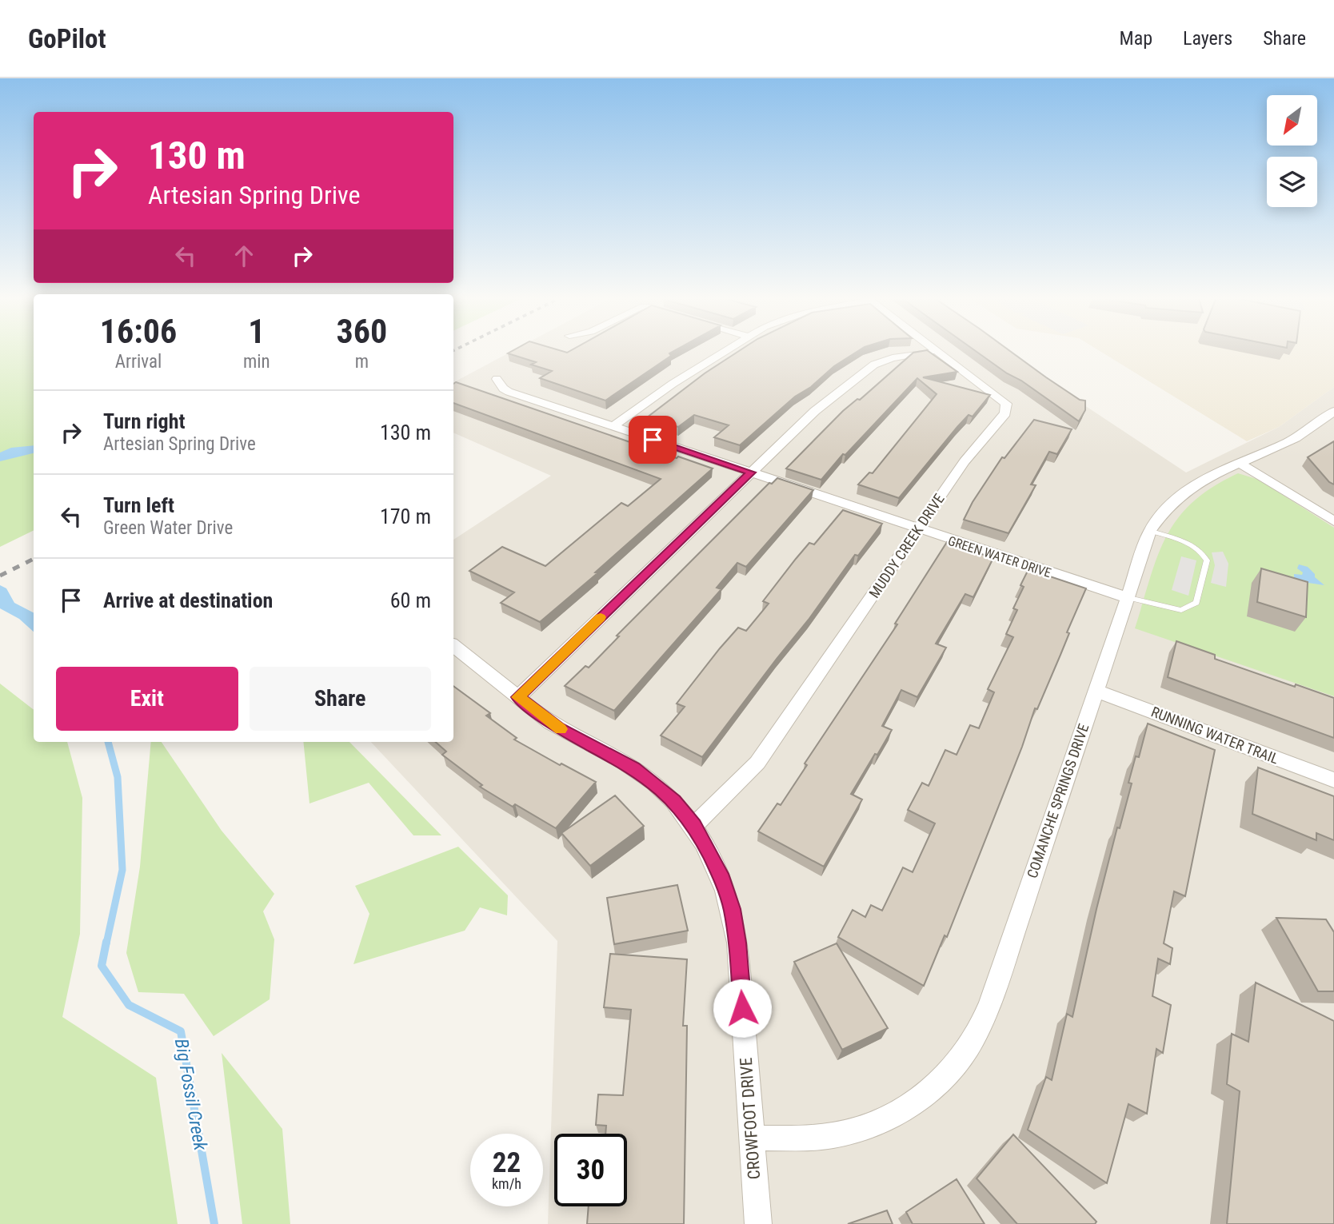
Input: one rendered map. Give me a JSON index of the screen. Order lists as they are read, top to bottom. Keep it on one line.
{"streets":{"street":["MUDDY CREEK DRIVE","GREEN WATER DRIVE","RUNNING WATER TRAIL","COMANCHE SPRINGS DRIVE","CROWFOOT DRIVE"]},"crossings":[["MUDDY CREEK DRIVE","GREEN WATER DRIVE"],["MUDDY CREEK DRIVE","CROWFOOT DRIVE"],["GREEN WATER DRIVE","COMANCHE SPRINGS DRIVE"],["RUNNING WATER TRAIL","COMANCHE SPRINGS DRIVE"],["COMANCHE SPRINGS DRIVE","CROWFOOT DRIVE"]],"water":["Big Fossil Creek"],"north":"bottom left","page":{"header":"GoPilot","nav":["Map","Layers","Share"],"turn":["130 m","Artesian Spring Drive"],"eta":["16:06","Arrival","1","min","360","m"],"list":[{"name":"Turn right","note":"Artesian Spring Drive","value":"130 m"},{"name":"Turn left","note":"Green Water Drive","value":"170 m"},{"name":"Arrive at destination","value":"60 m"}],"buttons":["Exit","Share"],"speed":"22 km/h","limit":"30"}}
